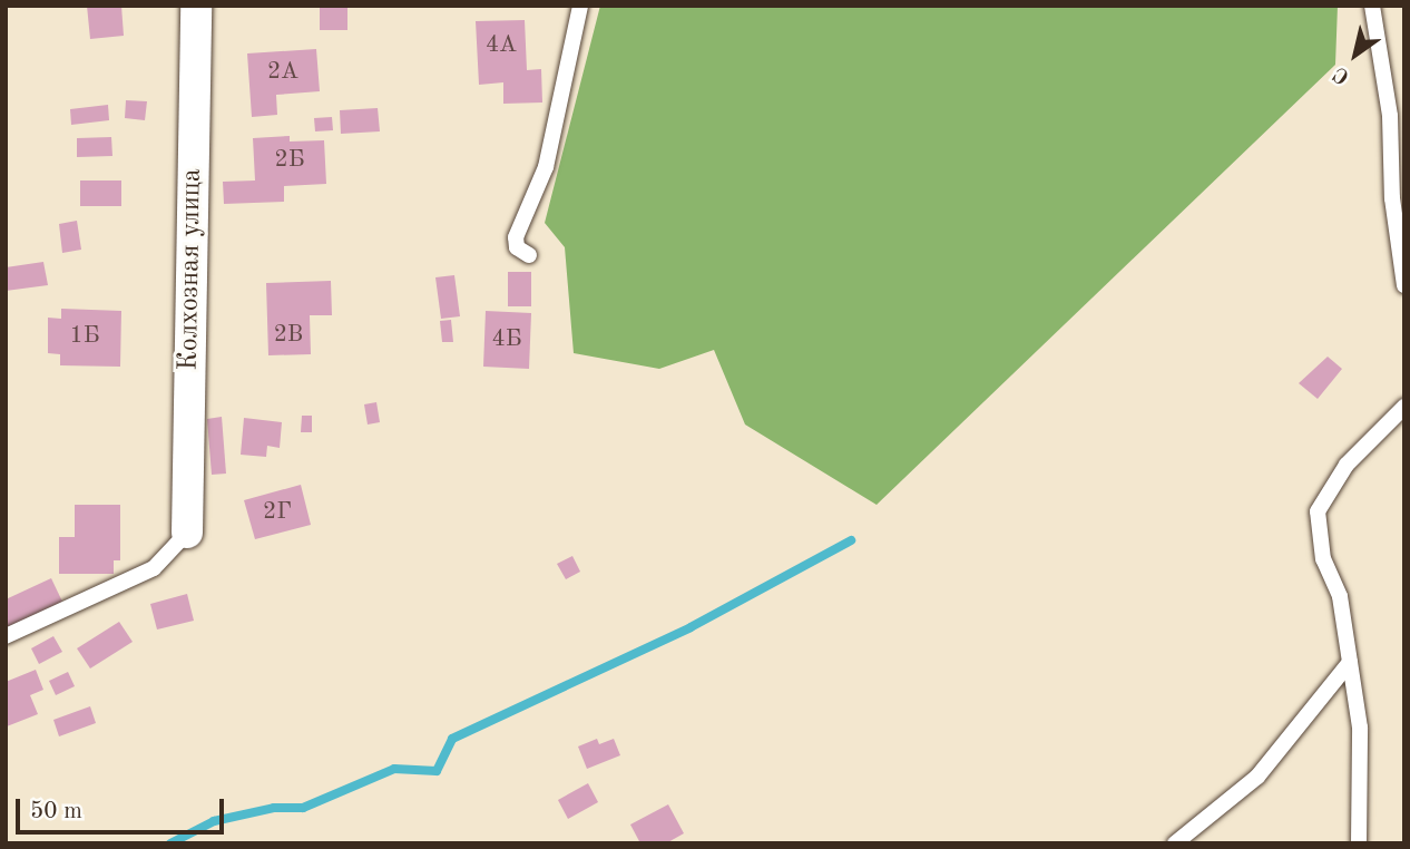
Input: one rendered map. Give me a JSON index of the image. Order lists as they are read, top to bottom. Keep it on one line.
{"streets":{"street":["Колхозная улица"]},"house_numbers":["4А","2А","2Б","2В","1Б","4Б","2Г"],"scale_bar":"50 m","north":"bottom left"}
